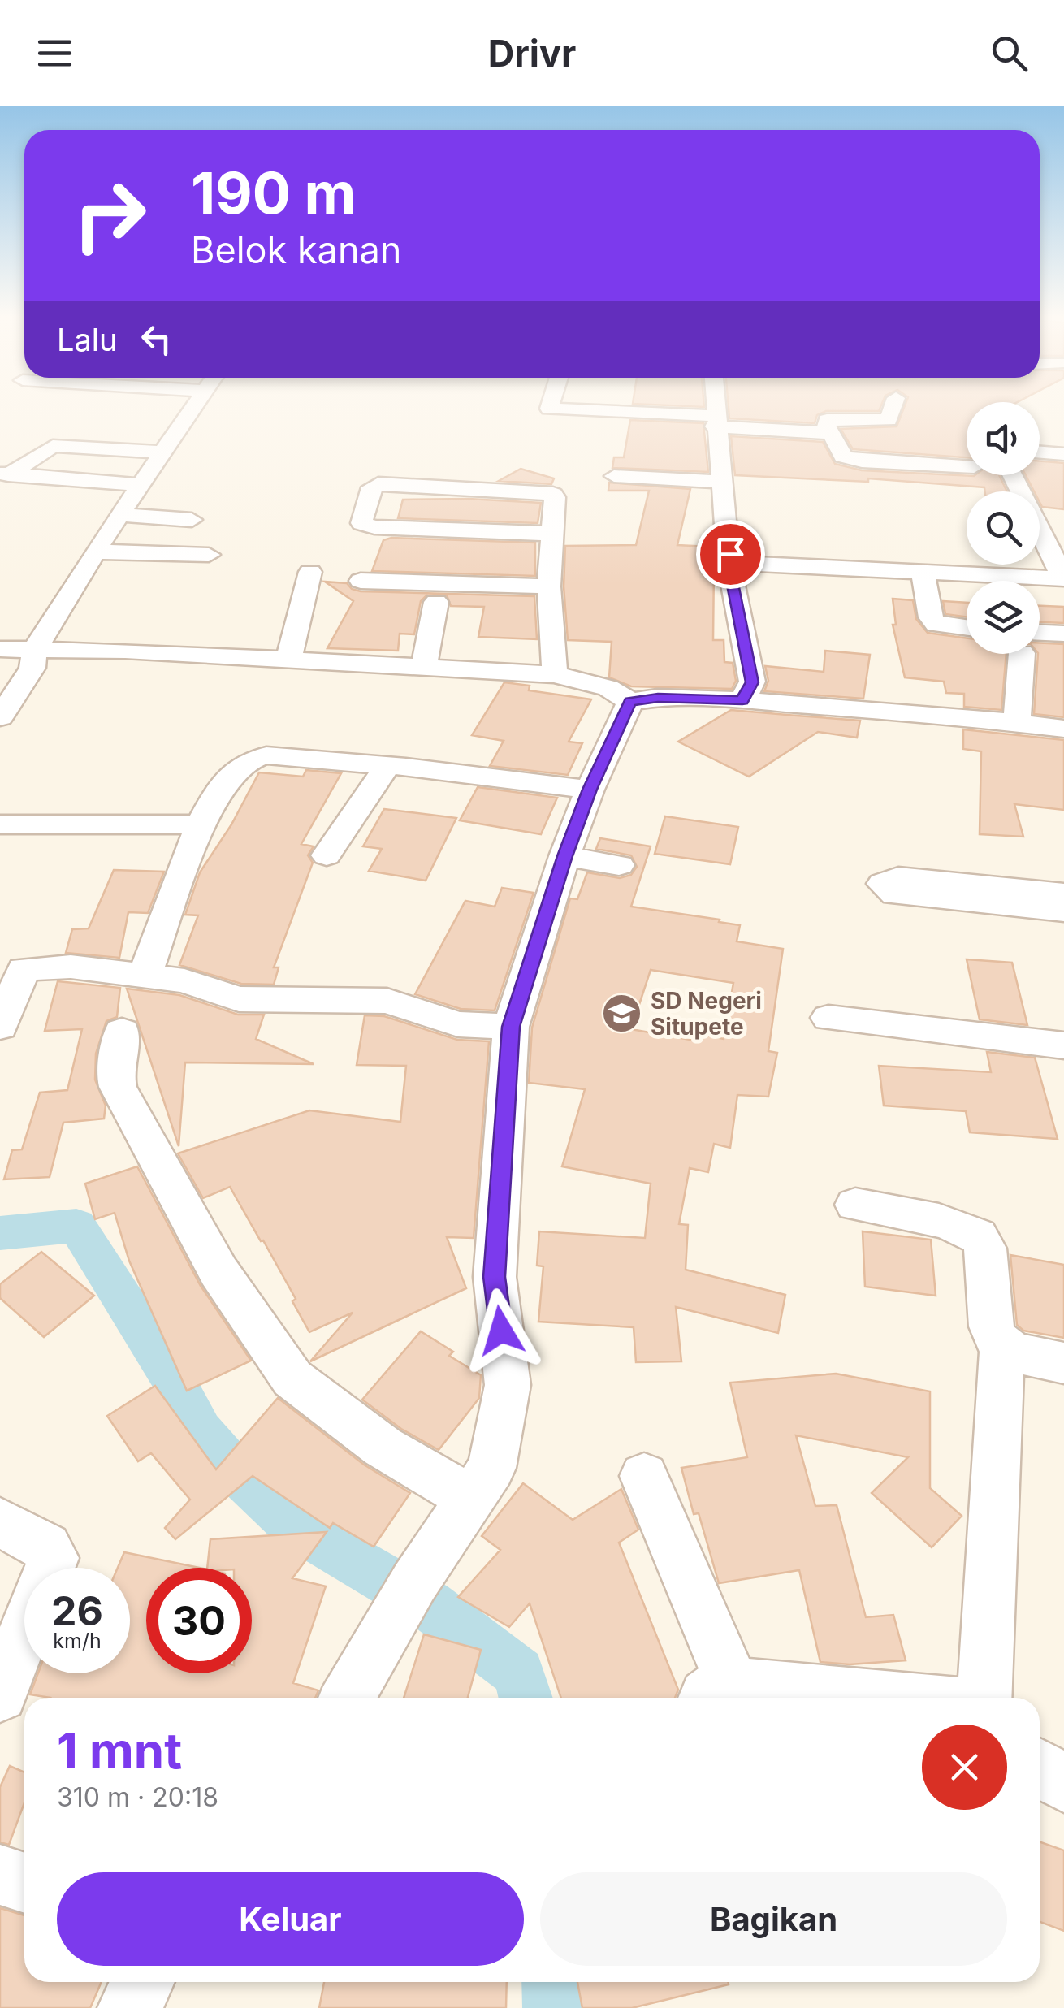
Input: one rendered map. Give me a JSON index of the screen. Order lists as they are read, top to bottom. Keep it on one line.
{"places":{"school or university":["SD Negeri Situpete"]},"page":{"header":"Drivr","turn":["190 m","Belok kanan"],"then":"Lalu","speed":"26 km/h","limit":"30","heading":["1 mnt","310 m · 20:18"],"buttons":["Keluar","Bagikan"]}}
